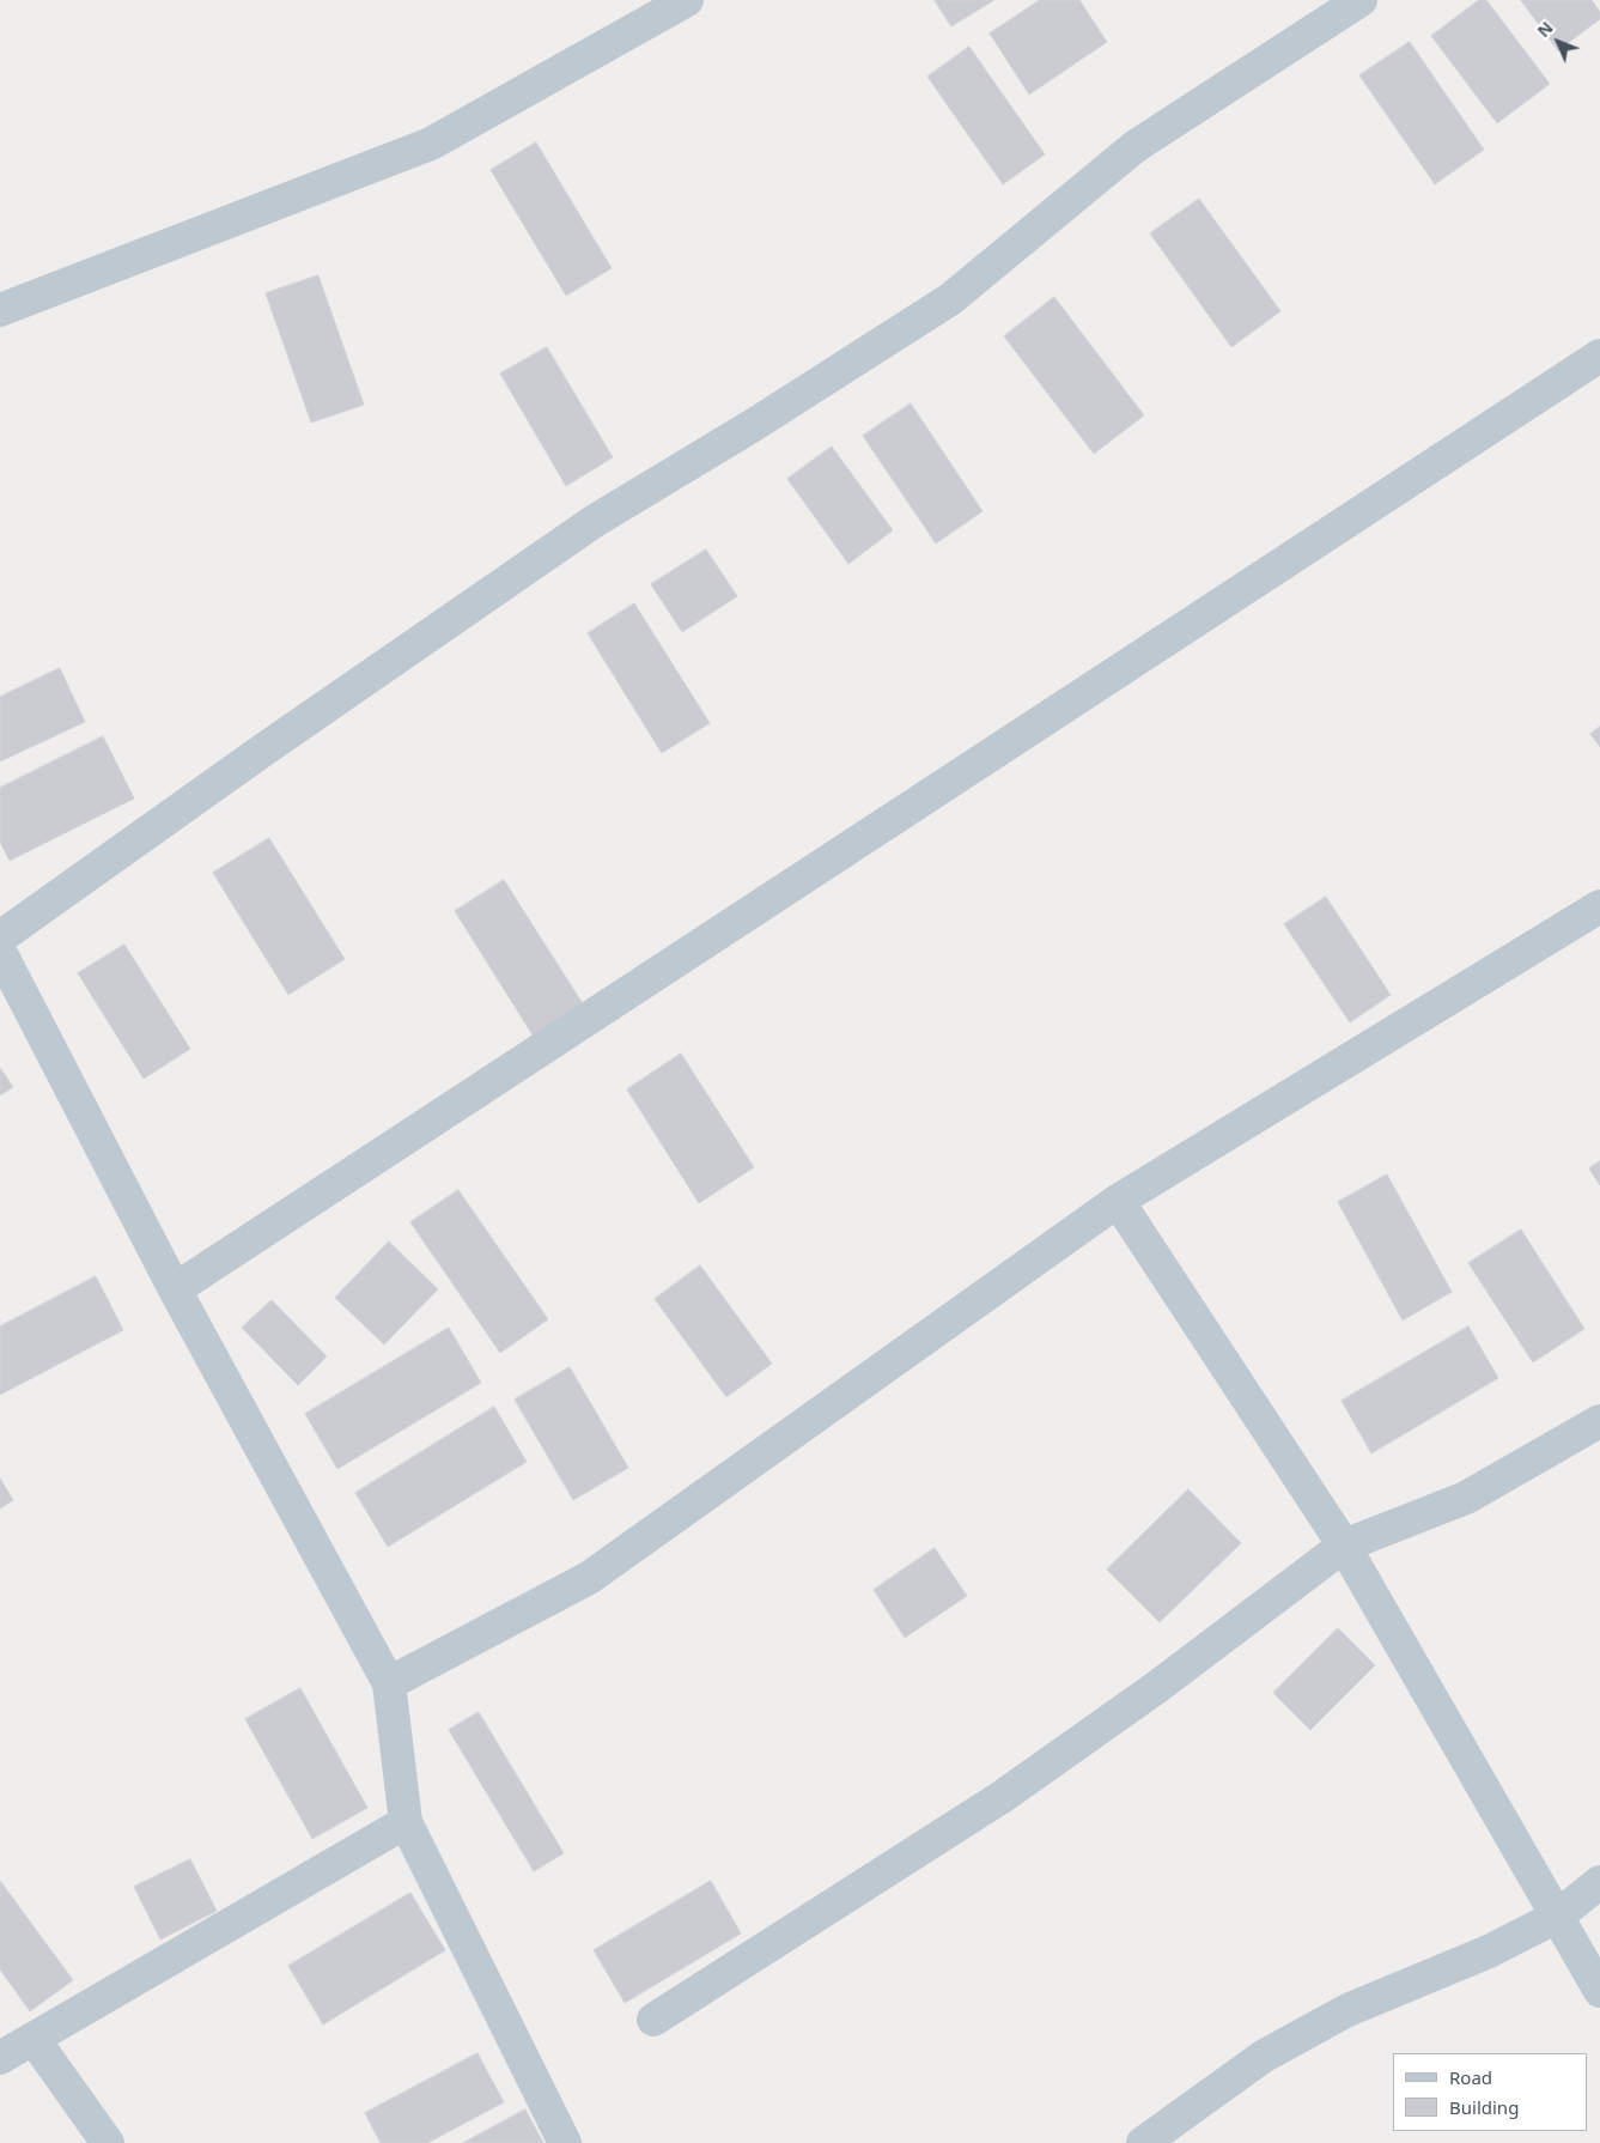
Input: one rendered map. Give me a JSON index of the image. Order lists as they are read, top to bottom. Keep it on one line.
{"legend":["Road","Building"],"north":"top left"}
